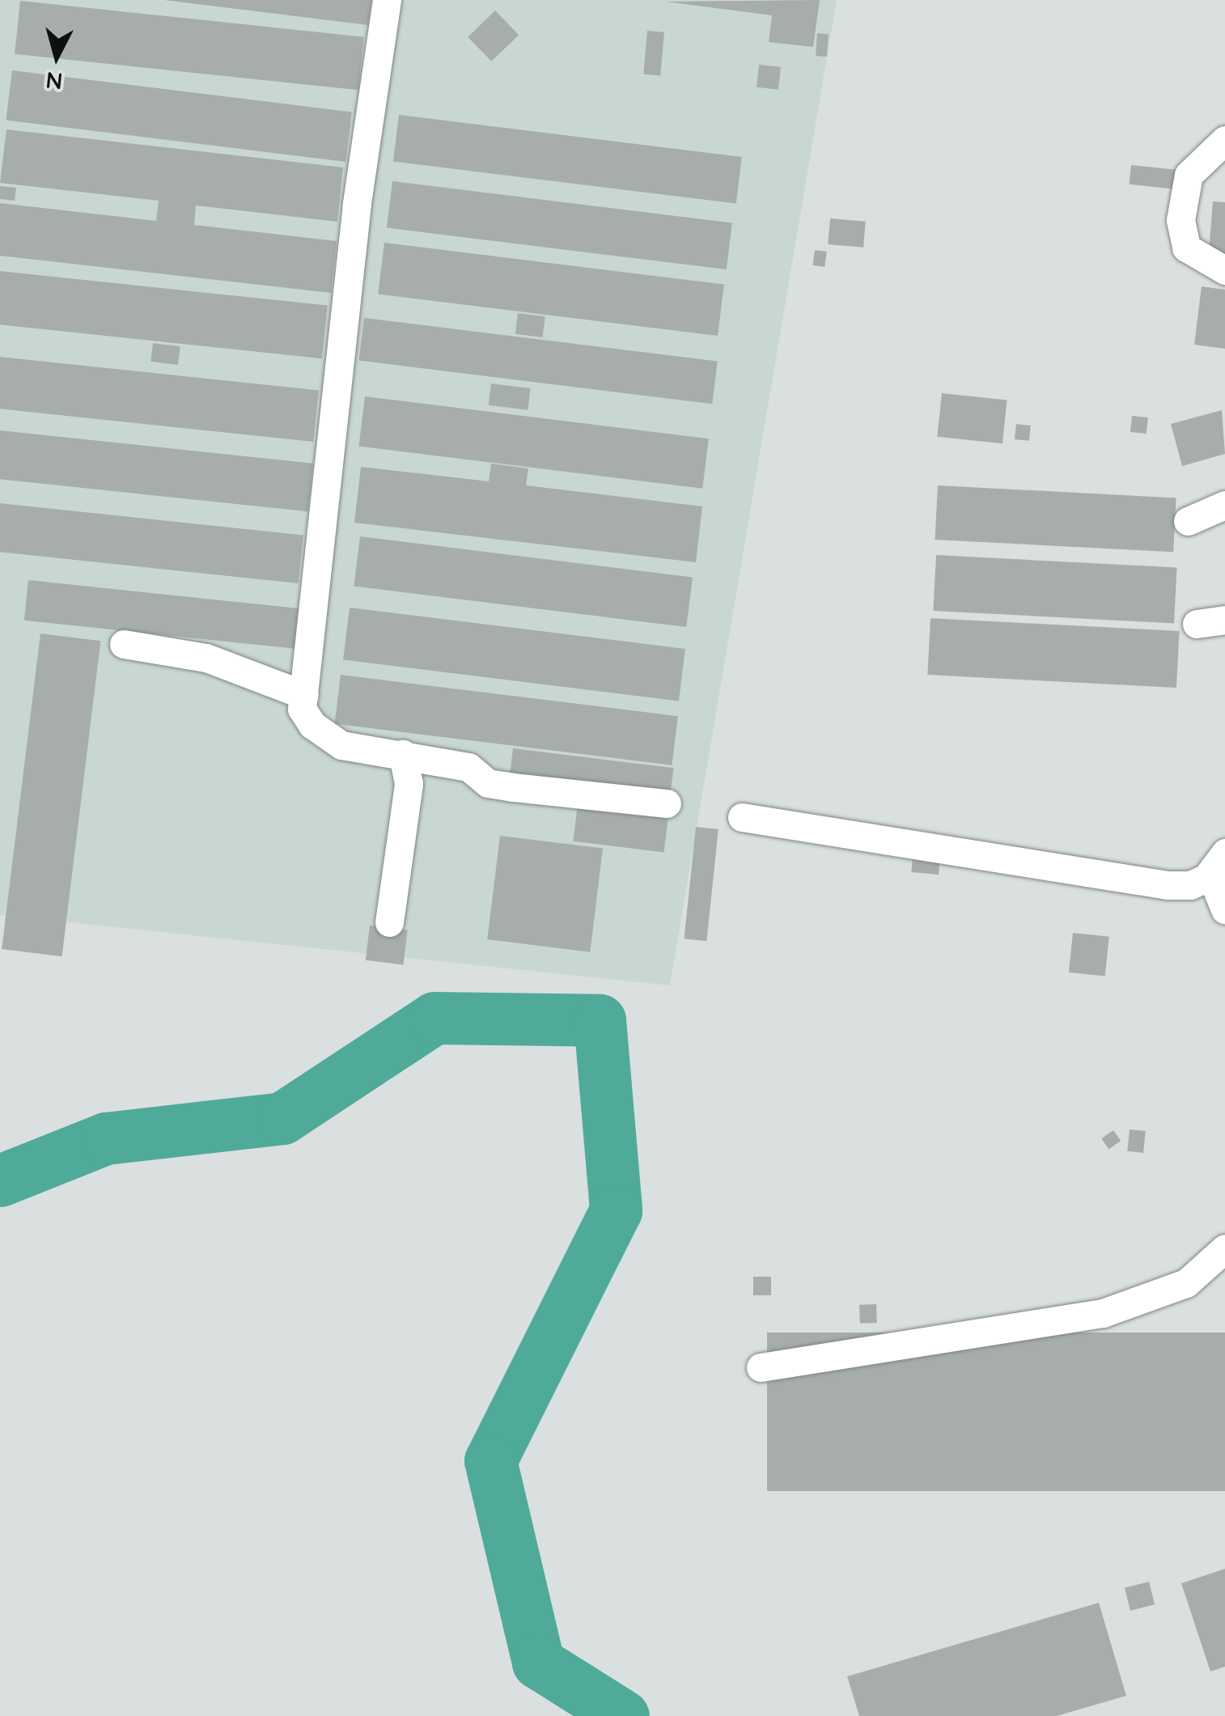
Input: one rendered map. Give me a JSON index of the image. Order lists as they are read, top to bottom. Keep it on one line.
{"north":"bottom"}
